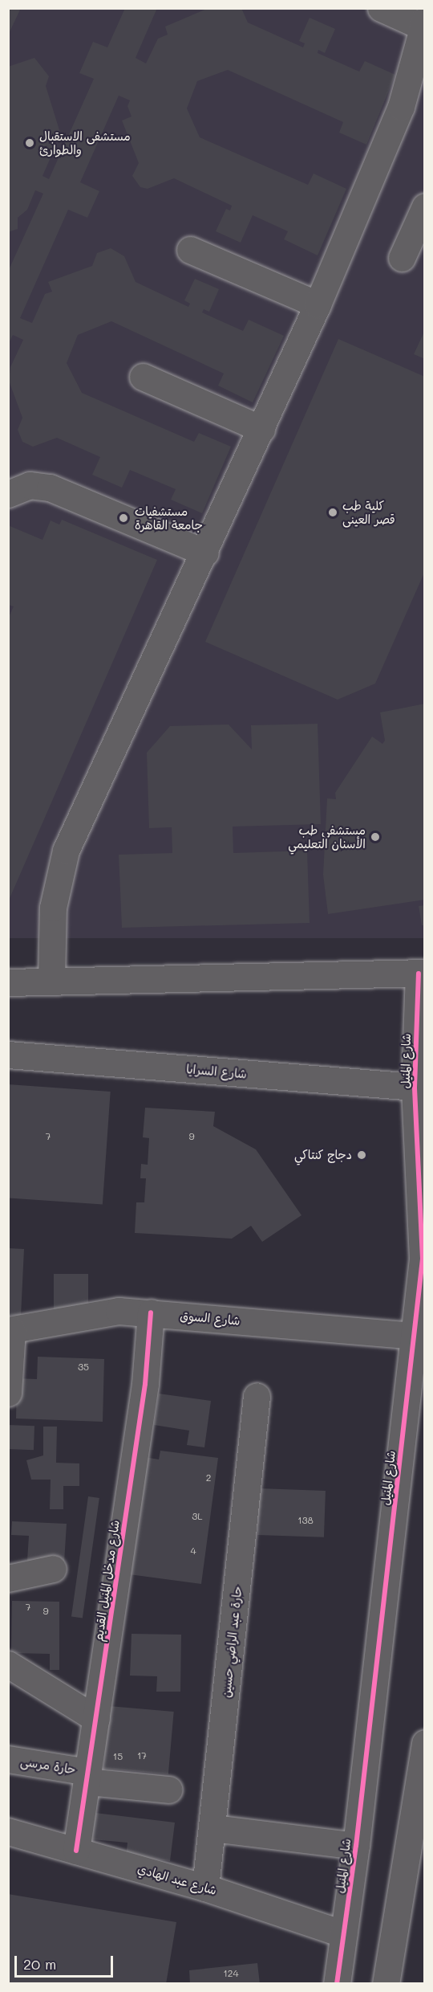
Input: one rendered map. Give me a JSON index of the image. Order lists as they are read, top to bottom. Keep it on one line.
{"streets":{"street":["شارع المنيل","شارع السرايا","شارع السوق","شارع مدخل المنيل القديم","حارة عبد الراضي حسين","حارة مرسى","شارع عبد الهادي"]},"crossings":[["شارع المنيل","شارع السرايا"],["شارع المنيل","شارع السوق"],["شارع المنيل","شارع عبد الهادي"],["شارع السوق","شارع مدخل المنيل القديم"],["شارع مدخل المنيل القديم","حارة مرسى"],["شارع مدخل المنيل القديم","شارع عبد الهادي"],["حارة عبد الراضي حسين","شارع عبد الهادي"]],"places":["مستشفى الاستقبال والطوارئ","كلية طب قصر العينى","مستشفيات جامعة القاهرة","مستشفى طب الأسنان التعليمي","دجاج كنتاكي"],"house_numbers":["7","9","35","2","3L","138","4","7","9","17","15","124"],"scale_bar":"20 m"}
